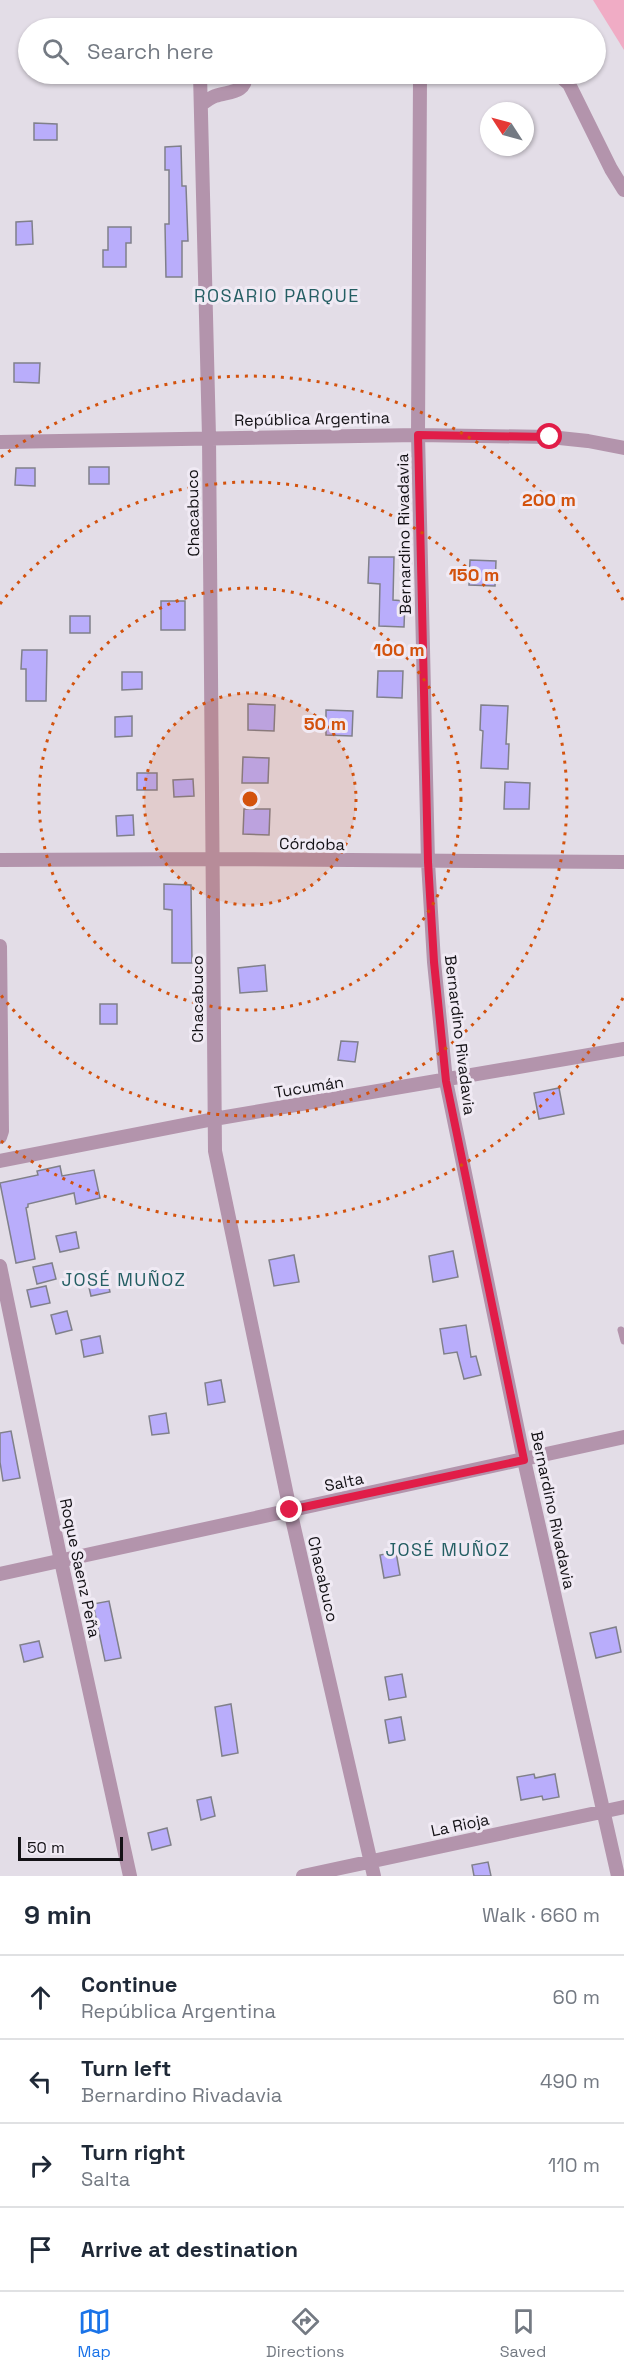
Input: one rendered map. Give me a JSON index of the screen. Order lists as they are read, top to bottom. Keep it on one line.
{"streets":{"street":["República Argentina","Chacabuco","Bernardino Rivadavia","Córdoba","Tucumán","Salta","Roque Saenz Peña","La Rioja"]},"crossings":[["República Argentina","Chacabuco"],["República Argentina","Bernardino Rivadavia"],["Chacabuco","Córdoba"],["Chacabuco","Tucumán"],["Chacabuco","Salta"],["Chacabuco","La Rioja"],["Bernardino Rivadavia","Córdoba"],["Bernardino Rivadavia","Tucumán"],["Bernardino Rivadavia","Salta"],["Bernardino Rivadavia","La Rioja"],["Salta","Roque Saenz Peña"]],"districts":["ROSARIO PARQUE","JOSÉ MUÑOZ","JOSÉ MUÑOZ"],"scale_bar":"50 m","north":"top left","page":{"search":"Search here","scale":"50 m","heading":["9 min","Walk · 660 m"],"list":[["Continue","República Argentina","60 m"],["Turn left","Bernardino Rivadavia","490 m"],["Turn right","Salta","110 m"],"Arrive at destination"],"nav":["Map","Directions","Saved"]},"rings":["200 m","150 m","100 m","50 m"]}
